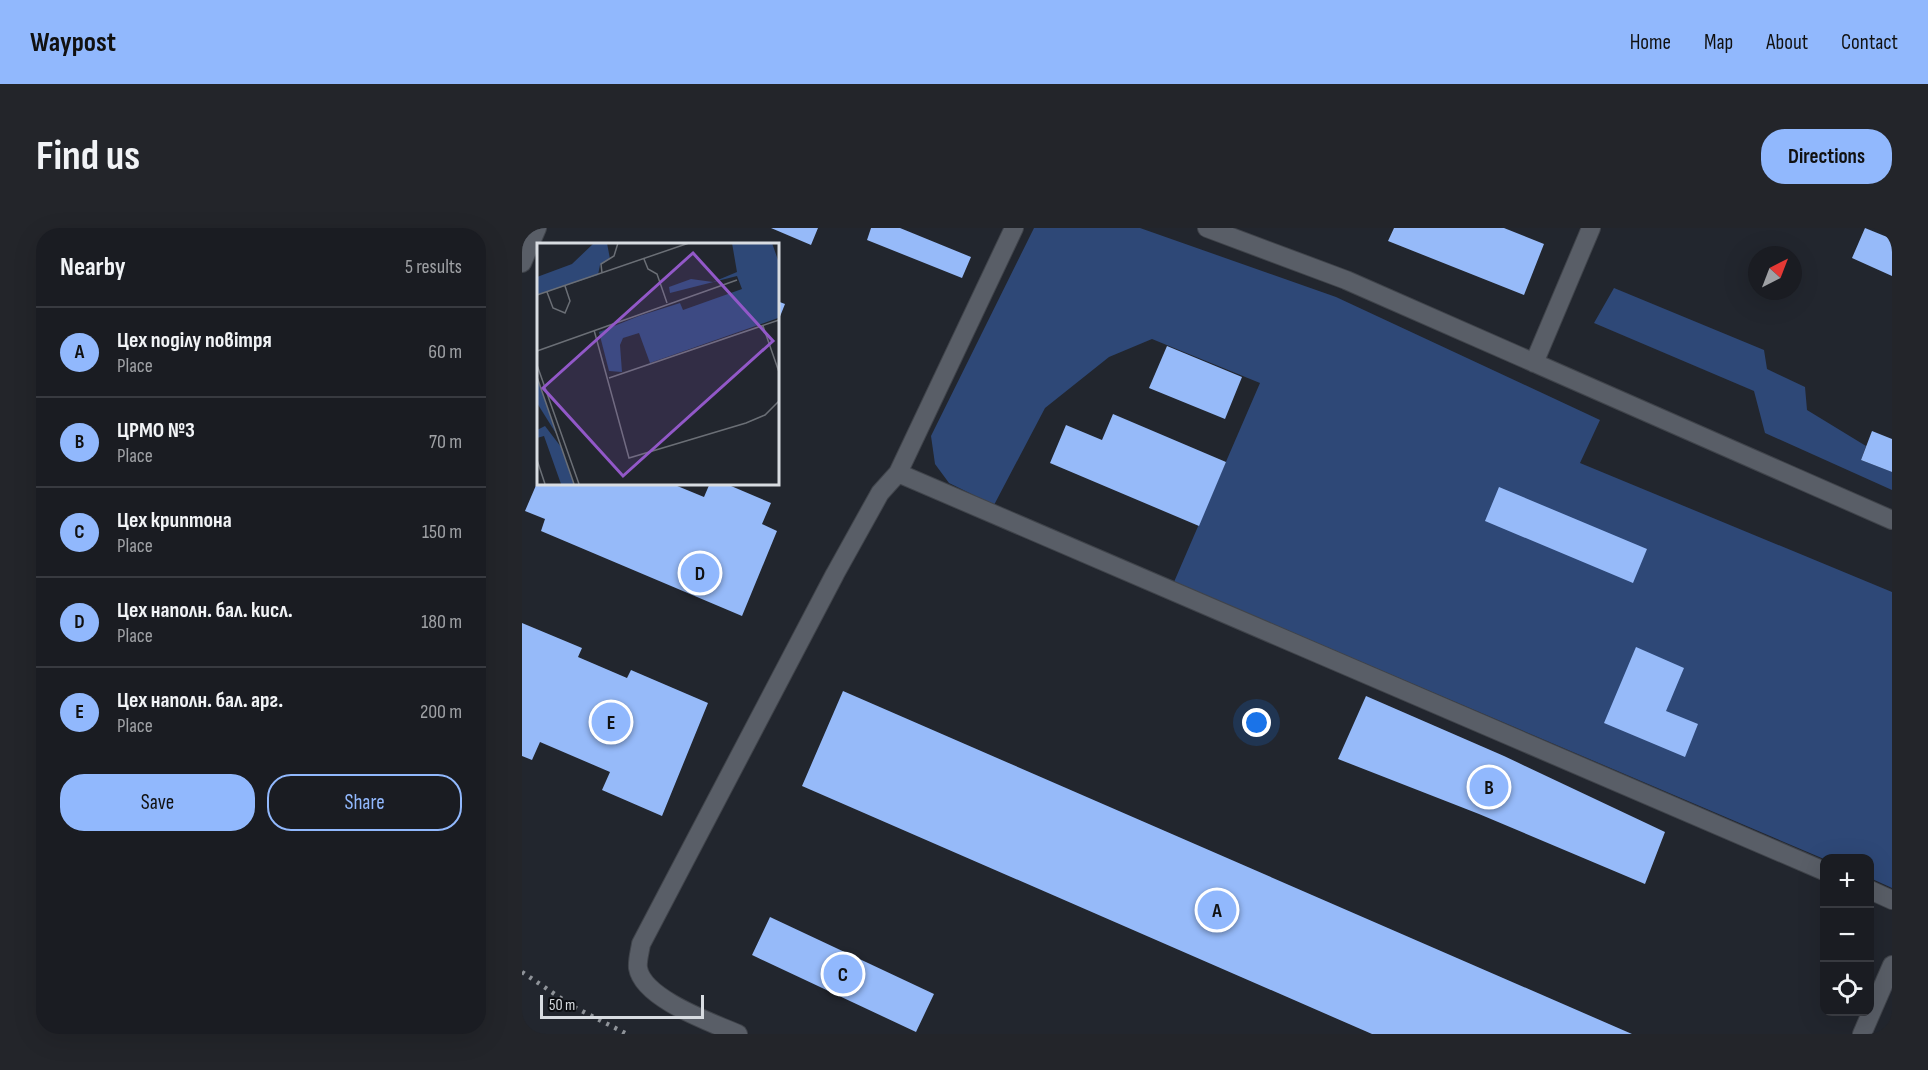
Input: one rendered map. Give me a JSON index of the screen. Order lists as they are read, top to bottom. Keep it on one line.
{"scale_bar":"50 m","north":"top right","page":{"header":"Waypost","nav":["Home","Map","About","Contact"],"buttons":["Directions",["Save","Share"]],"title":"Find us","heading":["Nearby","5 results"],"list":[{"mark":"A","name":"Цех поділу повітря","note":"Place","value":"60 m"},{"mark":"B","name":"ЦРМО №3","note":"Place","value":"70 m"},{"mark":"C","name":"Цех криптона","note":"Place","value":"150 m"},{"mark":"D","name":"Цех наполн. бал. кисл.","note":"Place","value":"180 m"},{"mark":"E","name":"Цех наполн. бал. арг.","note":"Place","value":"200 m"}],"pins":["D","E","B","A","C"],"map_buttons":["+","−"],"scale":"50 m"}}
